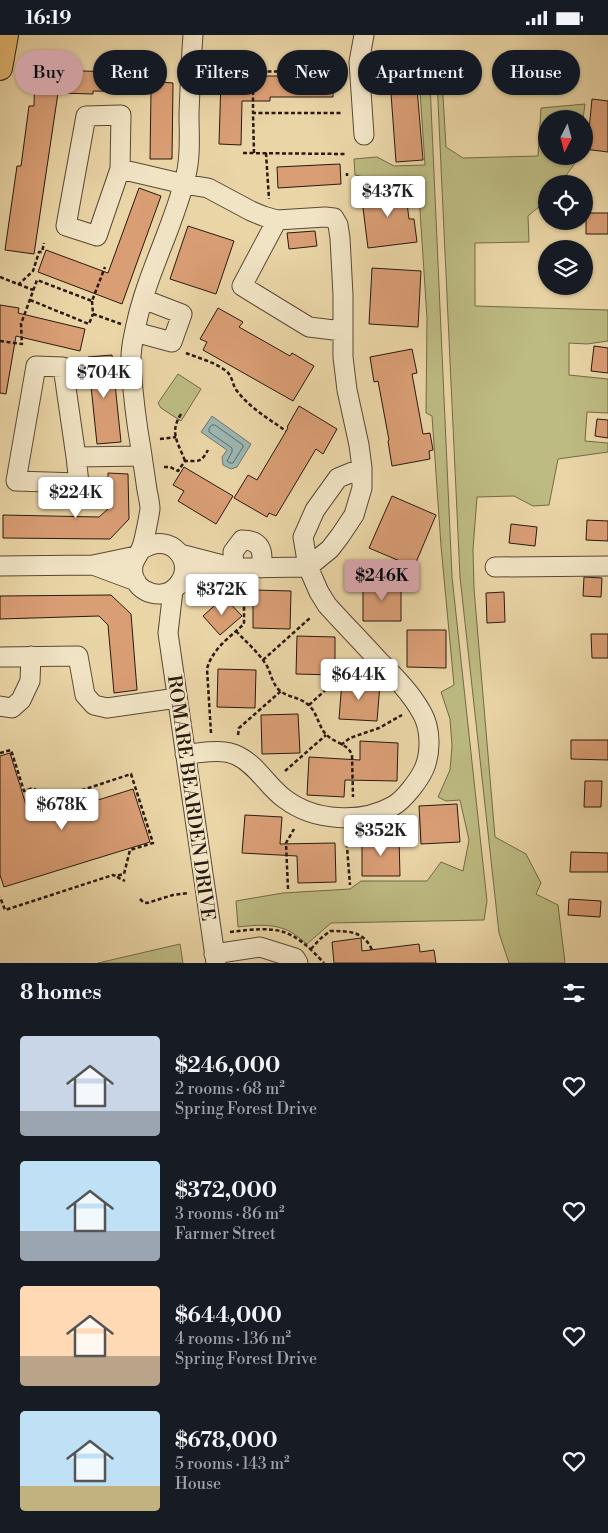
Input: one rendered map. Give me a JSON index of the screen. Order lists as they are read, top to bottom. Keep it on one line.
{"streets":{"street":["ROMARE BEARDEN DRIVE"]},"north":"bottom","page":{"status":"16:19","chip":["Buy","Rent","Filters","New","Apartment","House"],"price":["$437K","$704K","$224K","$246K","$372K","$644K","$678K","$352K"],"heading":"8 homes","list":[{"name":"$246,000","note":"2 rooms · 68 m² · Spring Forest Drive"},{"name":"$372,000","note":"3 rooms · 86 m² · Farmer Street"},{"name":"$644,000","note":"4 rooms · 136 m² · Spring Forest Drive"},{"name":"$678,000","note":"5 rooms · 143 m² · House"}]}}
